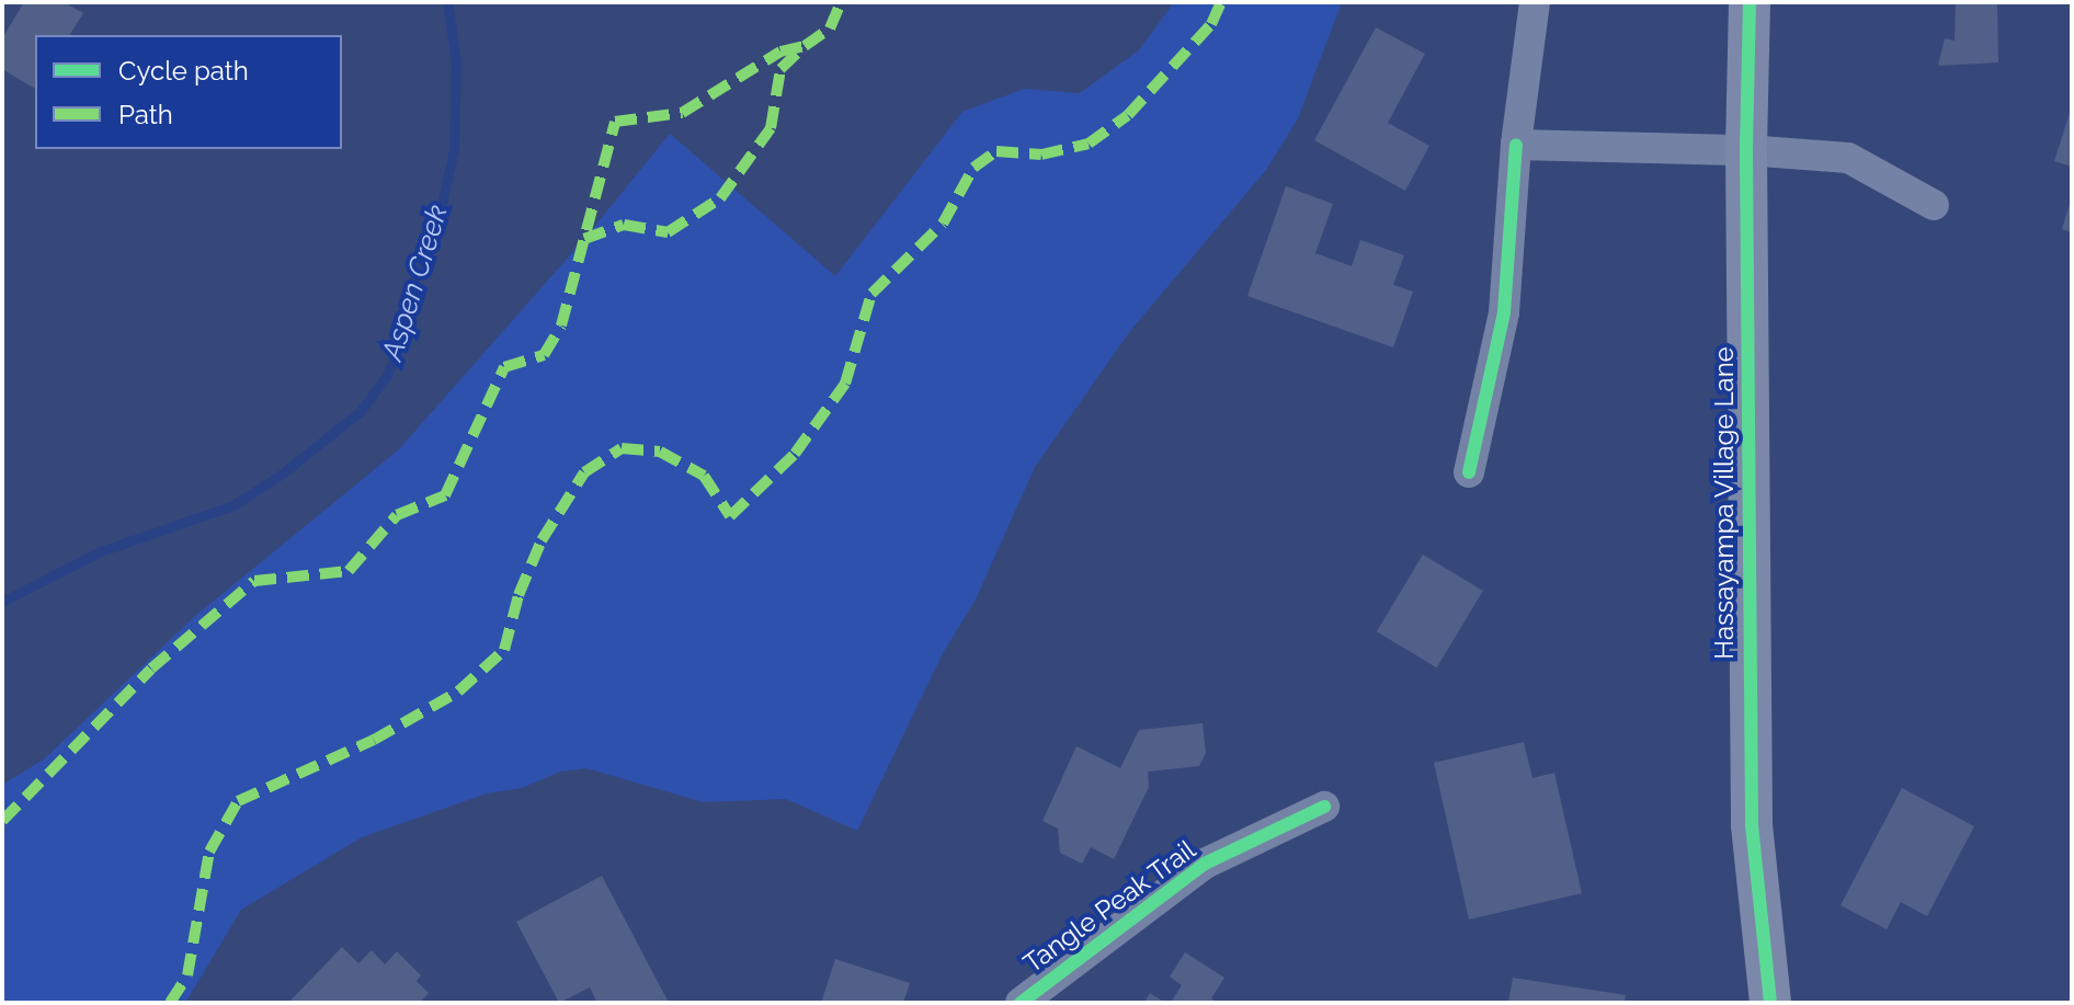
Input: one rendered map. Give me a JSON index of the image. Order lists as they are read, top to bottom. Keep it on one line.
{"streets":{"street":["Hassayampa Village Lane","Tangle Peak Trail"]},"water":["Aspen Creek"],"legend":["Cycle path","Path"]}
